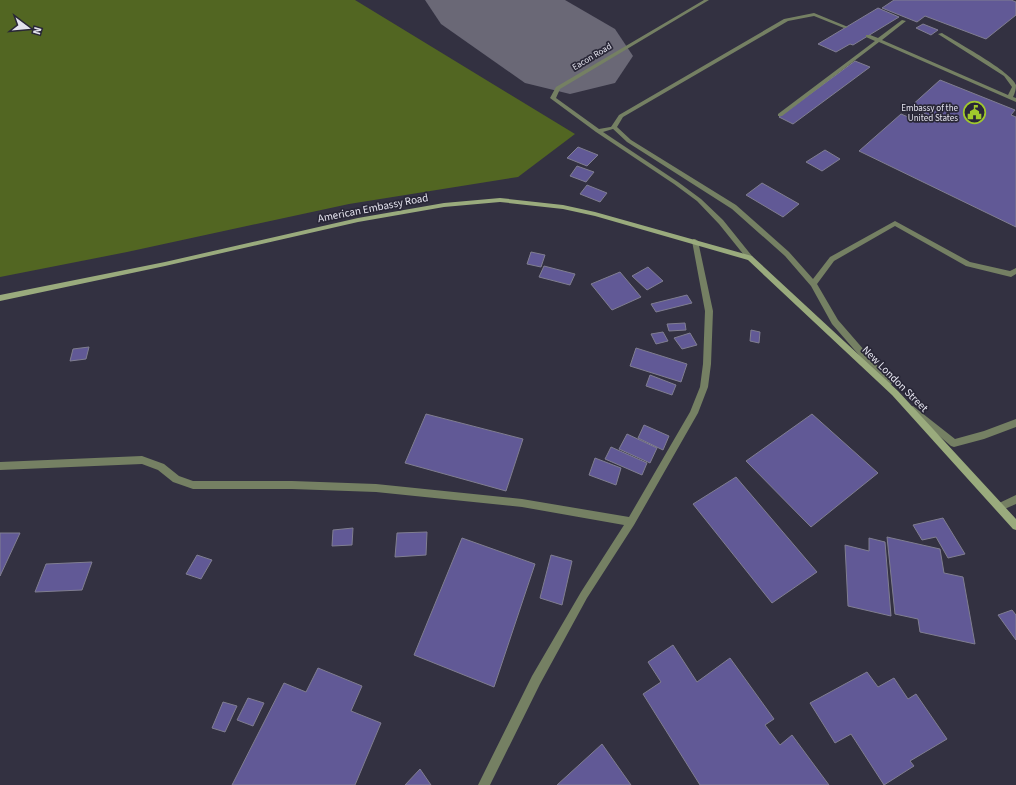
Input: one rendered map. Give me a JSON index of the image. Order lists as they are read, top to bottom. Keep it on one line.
{"streets":{"street":["Eacon Road","American Embassy Road","New London Street"]},"crossings":[["American Embassy Road","New London Street"]],"places":{"public building":["Embassy of the United States"]},"north":"right"}
